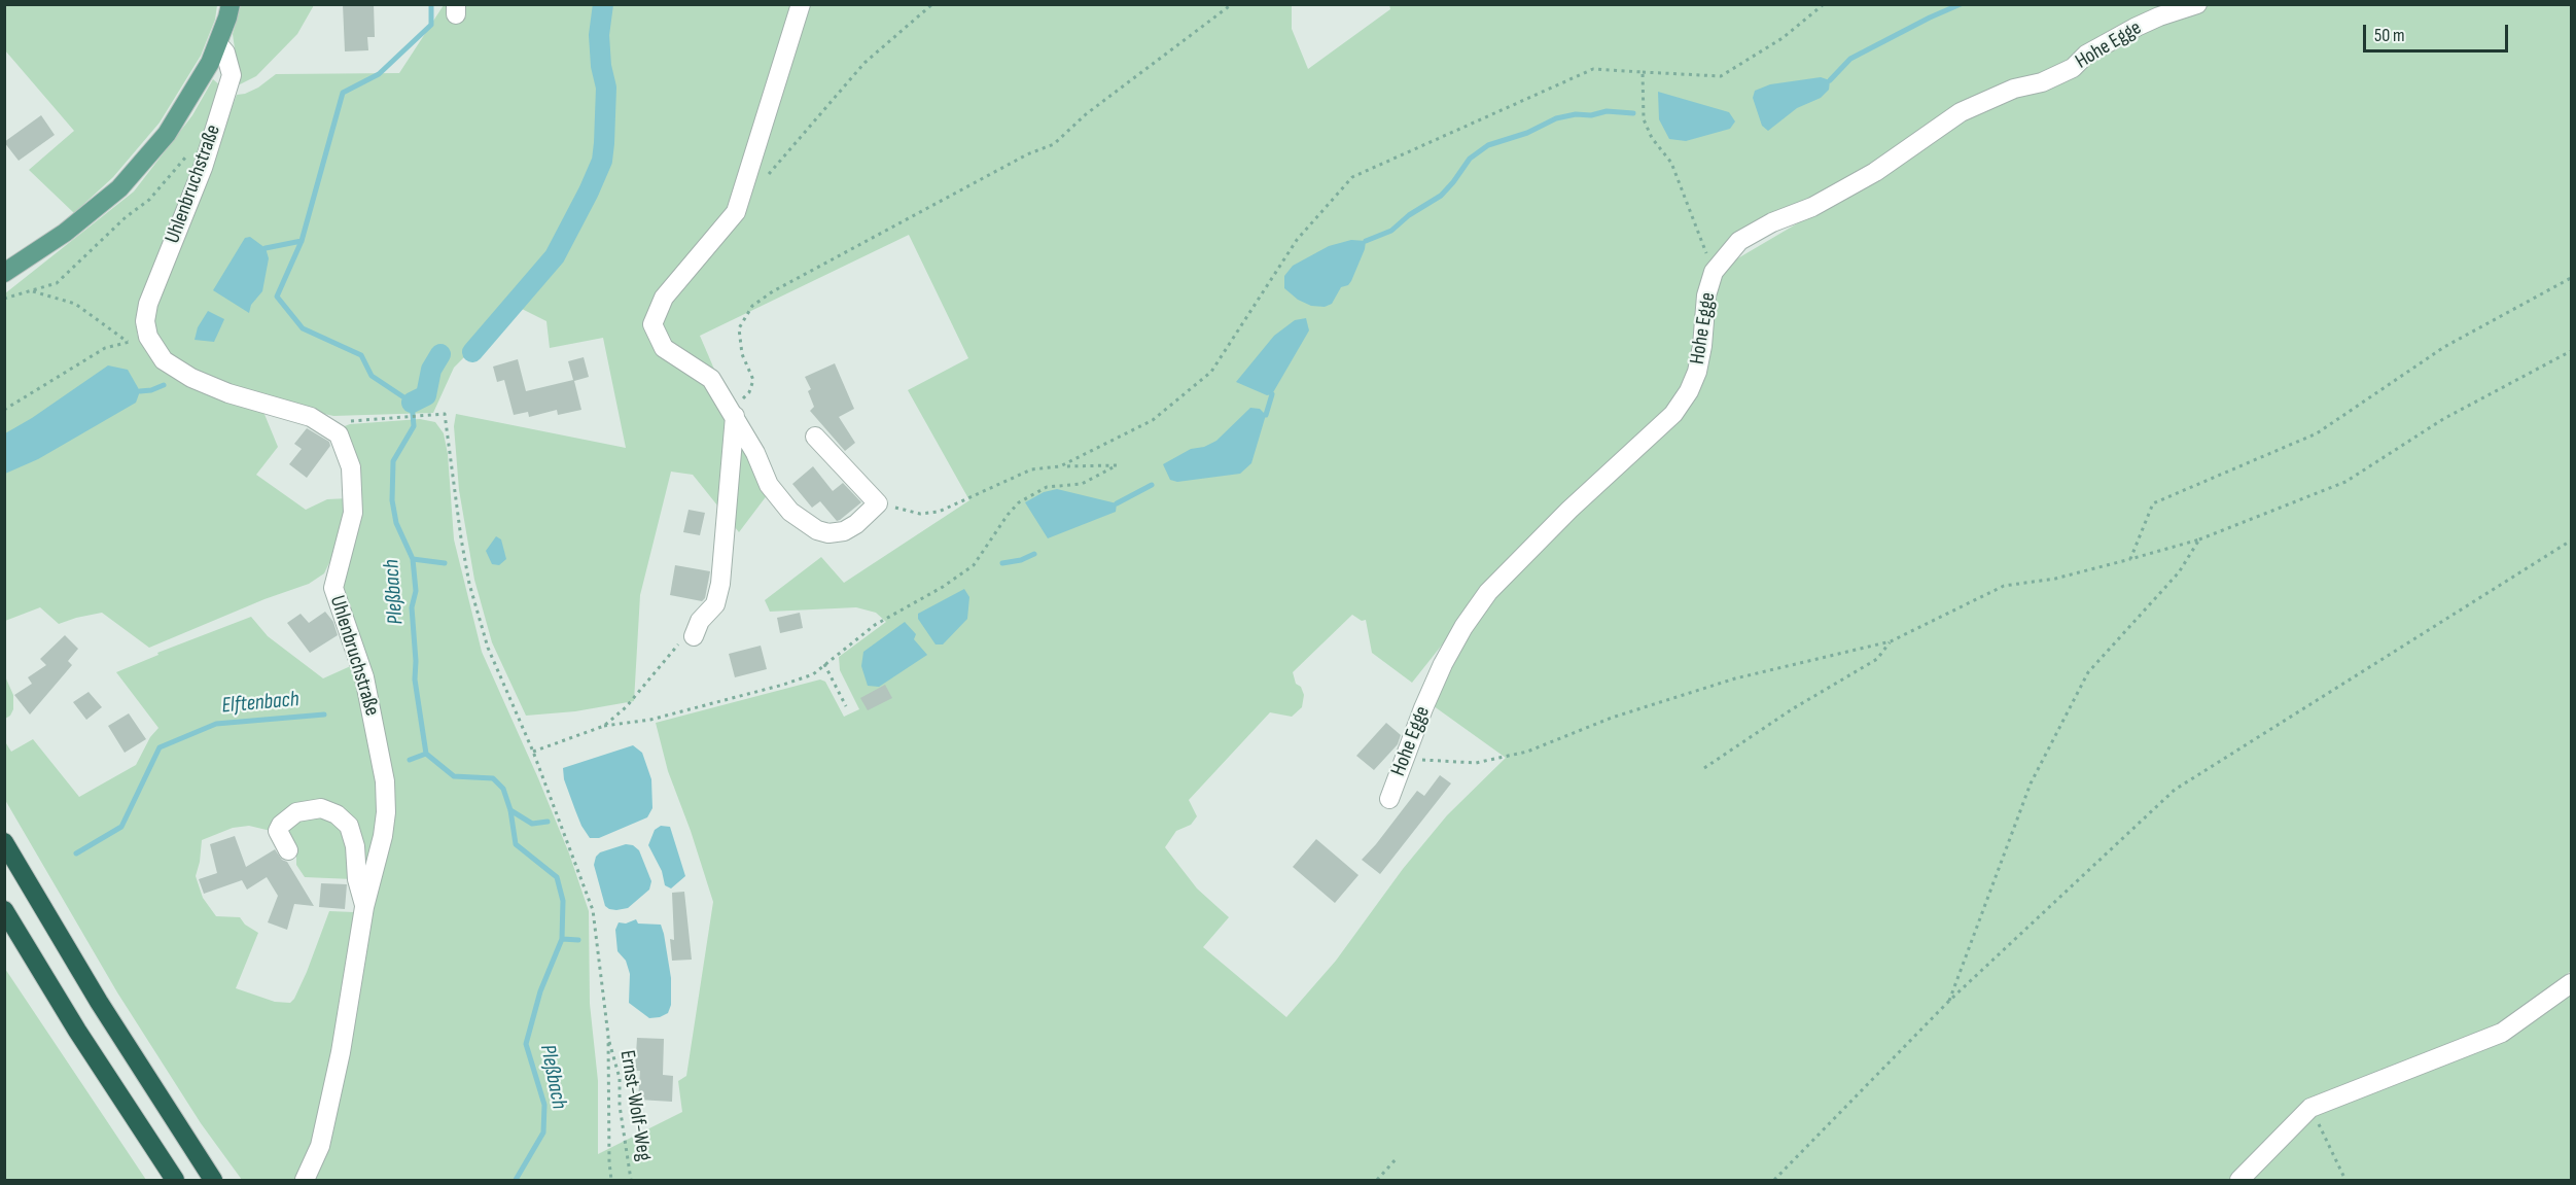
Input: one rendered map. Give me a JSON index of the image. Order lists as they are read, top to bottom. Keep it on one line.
{"streets":{"street":["Hohe Egge","Uhlenbruchstraße"],"path":["Ernst-Wolf-Weg"]},"water":["Pleßbach","Elftenbach"],"scale_bar":"50 m"}
